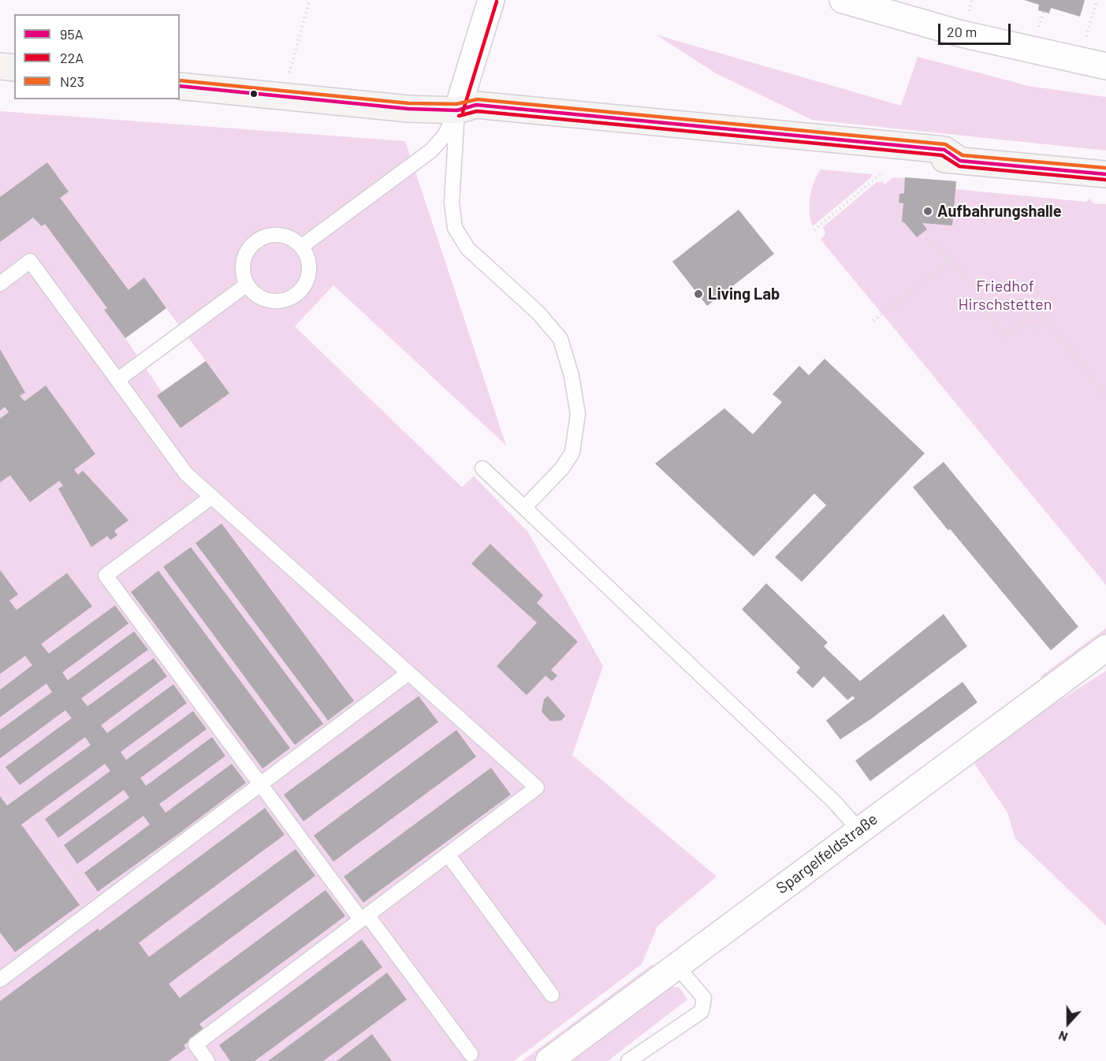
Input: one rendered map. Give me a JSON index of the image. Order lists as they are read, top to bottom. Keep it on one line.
{"streets":{"street":["Spargelfeldstraße"]},"parks":["Friedhof Hirschstetten"],"places":["Aufbahrungshalle","Living Lab"],"lines":["transit line 22A","transit line N23","transit line 95A"],"legend":["95A","22A","N23"],"scale_bar":"20 m","north":"bottom"}
